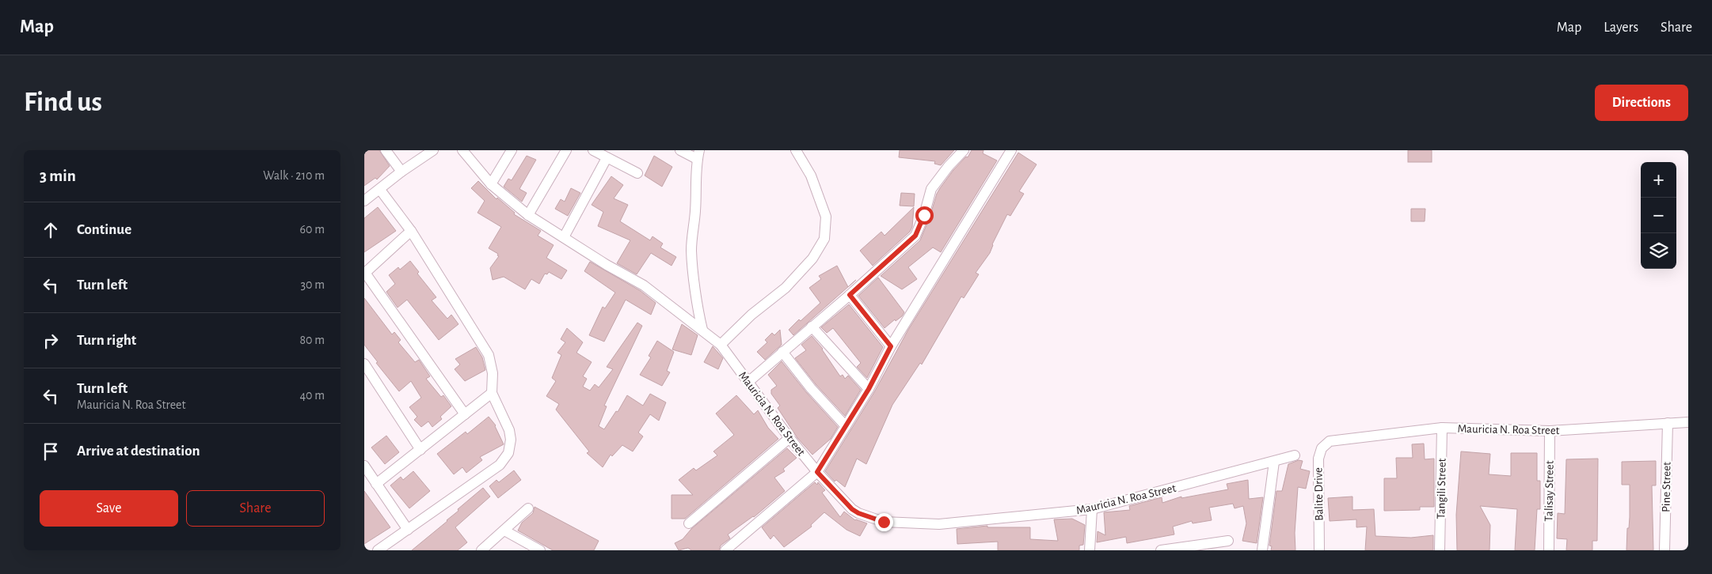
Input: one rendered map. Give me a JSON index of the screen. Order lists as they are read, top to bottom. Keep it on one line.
{"streets":{"street":["Mauricia N. Roa Street","Pine Street","Tangili Street","Talisay Street","Balite Drive"]},"crossings":[["Mauricia N. Roa Street","Pine Street"],["Mauricia N. Roa Street","Tangili Street"],["Mauricia N. Roa Street","Talisay Street"],["Mauricia N. Roa Street","Balite Drive"]],"page":{"header":"Map","nav":["Map","Layers","Share"],"buttons":["Directions",["Save","Share"]],"title":"Find us","heading":["3 min","Walk · 210 m"],"map_buttons":["+","−"],"list":[["Continue","60 m"],["Turn left","30 m"],["Turn right","80 m"],["Turn left","Mauricia N. Roa Street","40 m"],"Arrive at destination"]}}
